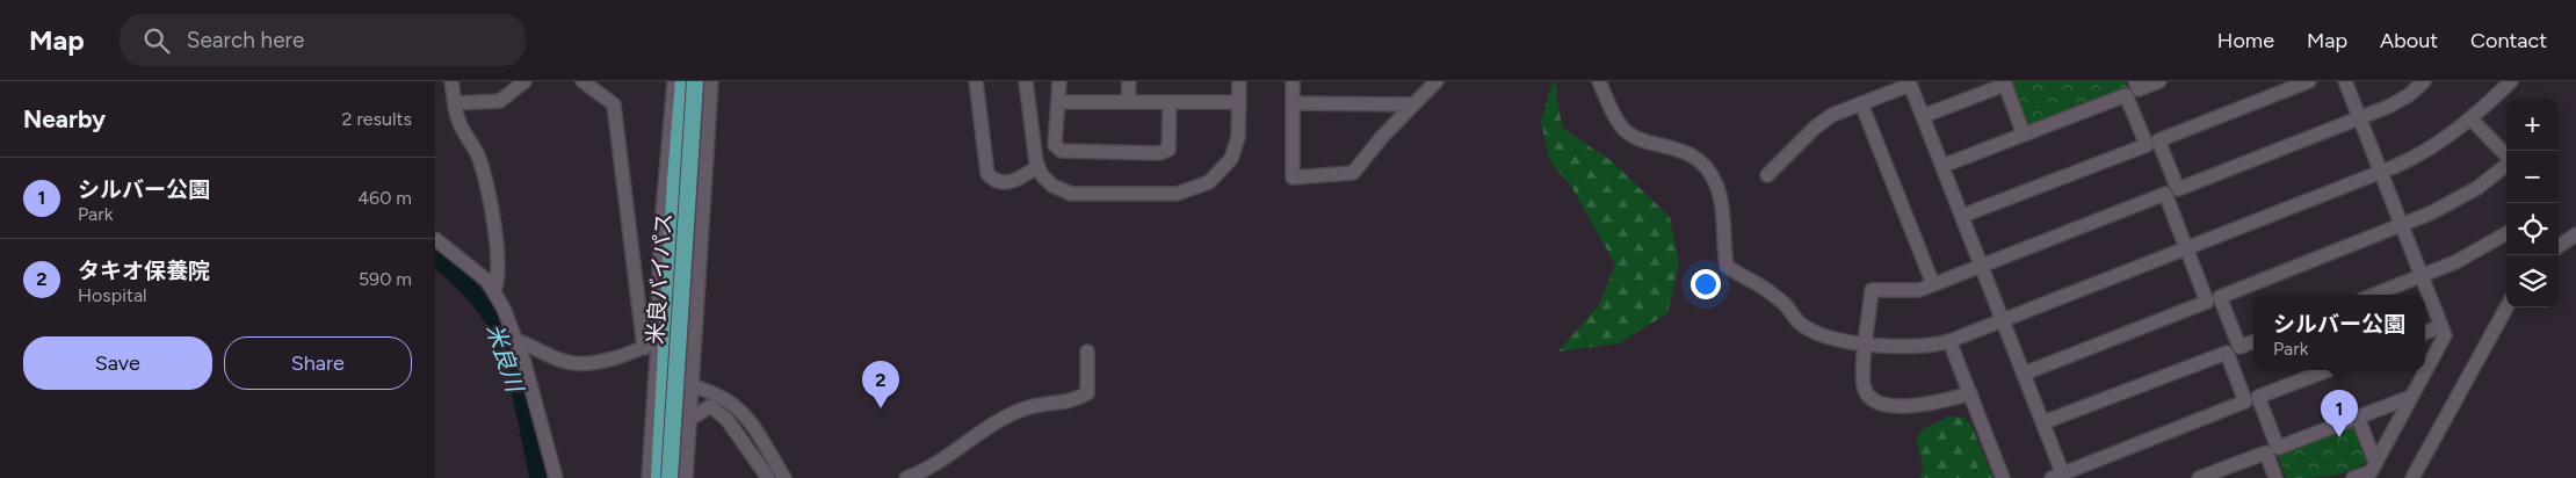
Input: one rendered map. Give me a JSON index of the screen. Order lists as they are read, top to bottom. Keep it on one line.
{"streets":{"main road":["米良バイパス"]},"water":["米良川"],"page":{"header":"Map","search":"Search here","nav":["Home","Map","About","Contact"],"heading":["Nearby","2 results"],"map_buttons":["+","−"],"list":[{"mark":"1","name":"シルバー公園","note":"Park","value":"460 m"},{"mark":"2","name":"タキオ保養院","note":"Hospital","value":"590 m"}],"popup":["シルバー公園","Park"],"buttons":["Save","Share"],"pins":["2","1"]}}
